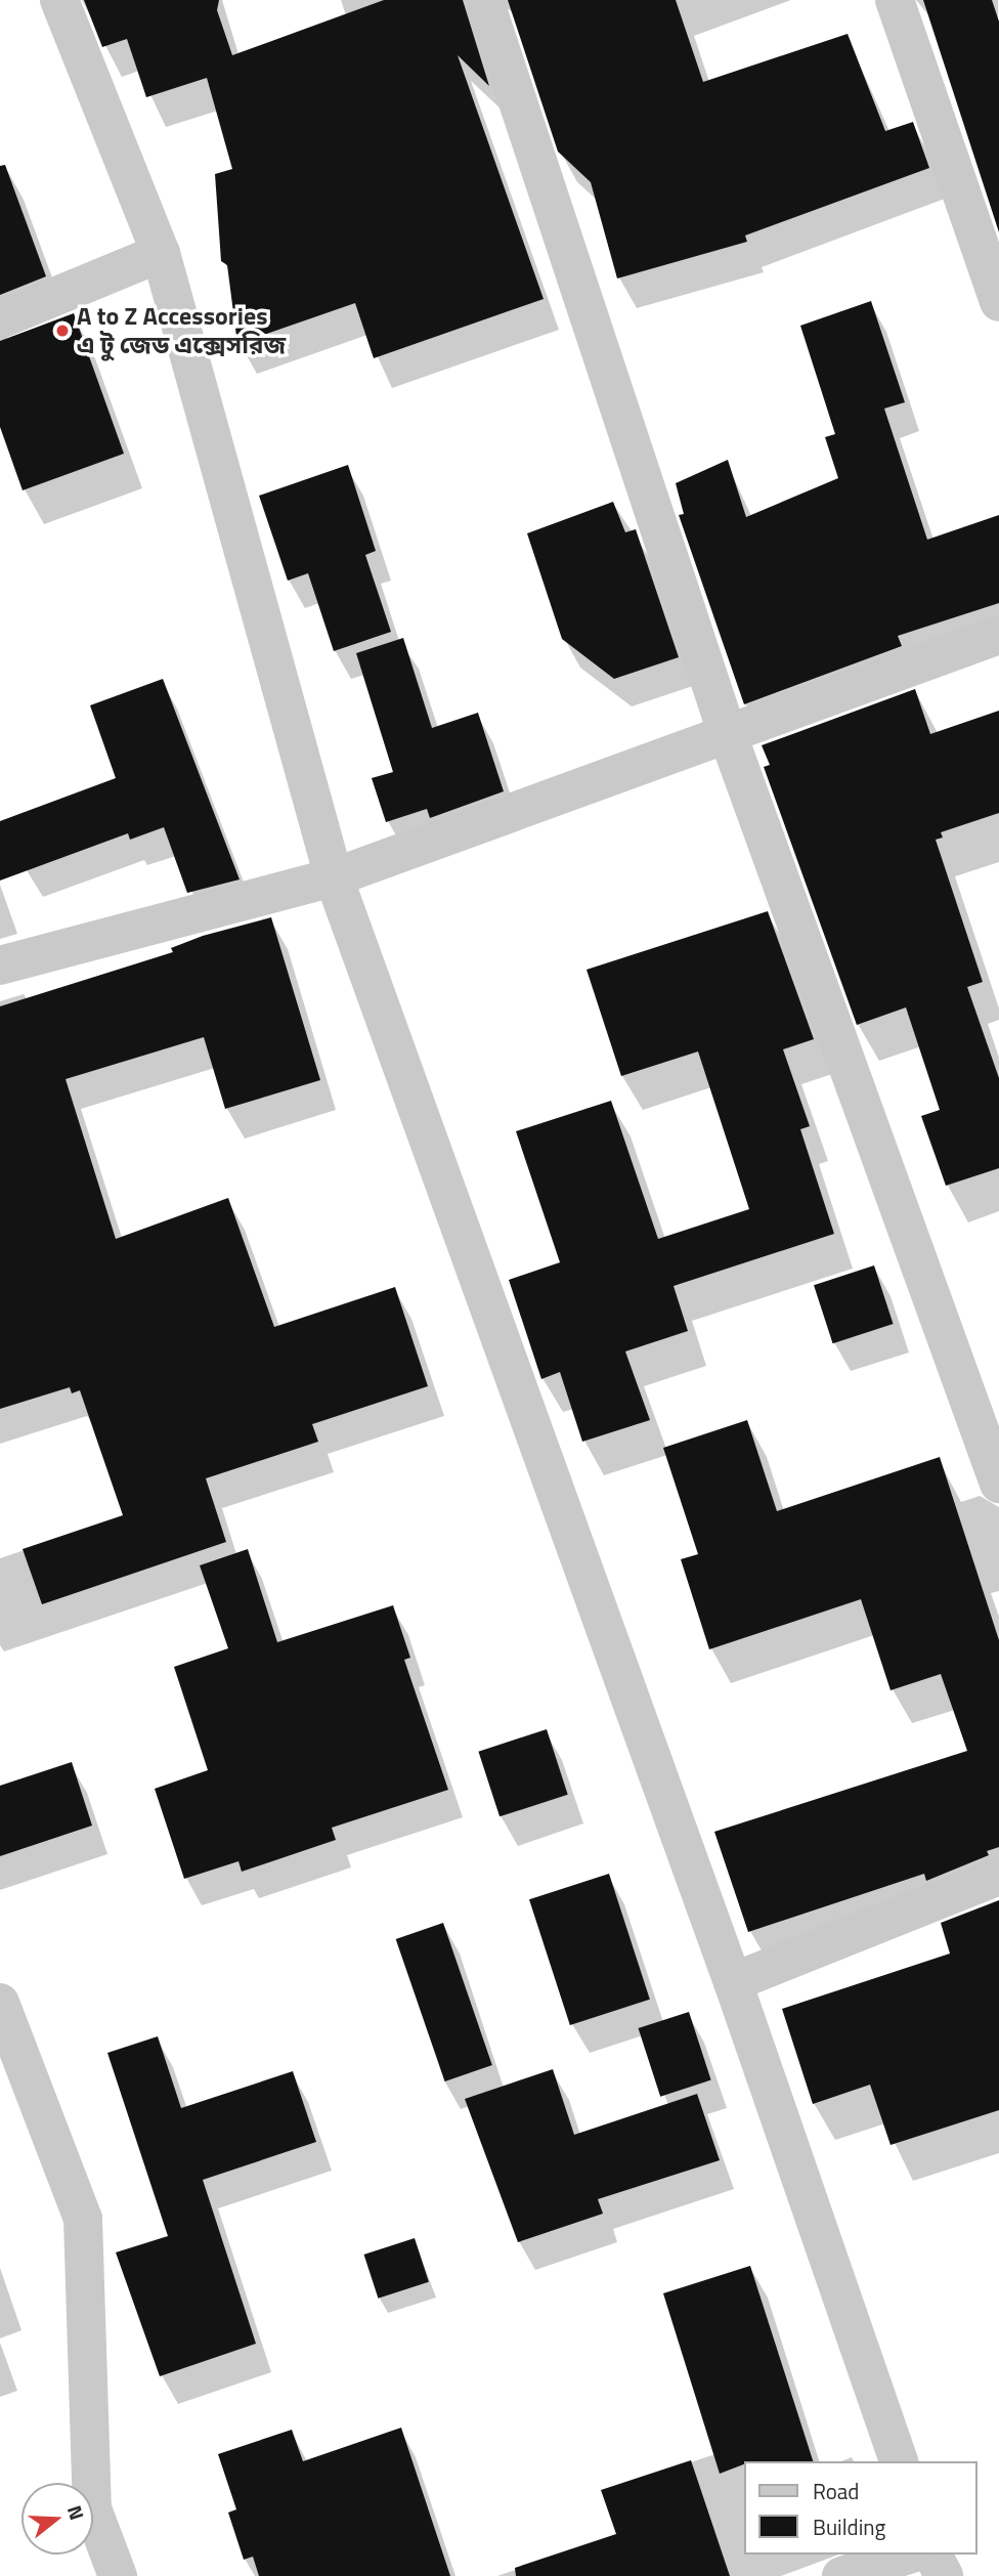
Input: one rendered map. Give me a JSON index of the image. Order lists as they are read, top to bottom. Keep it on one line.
{"places":["A to Z Accessories এ টু জেড এক্সেসরিজ"],"legend":["Road","Building"],"north":"right"}
